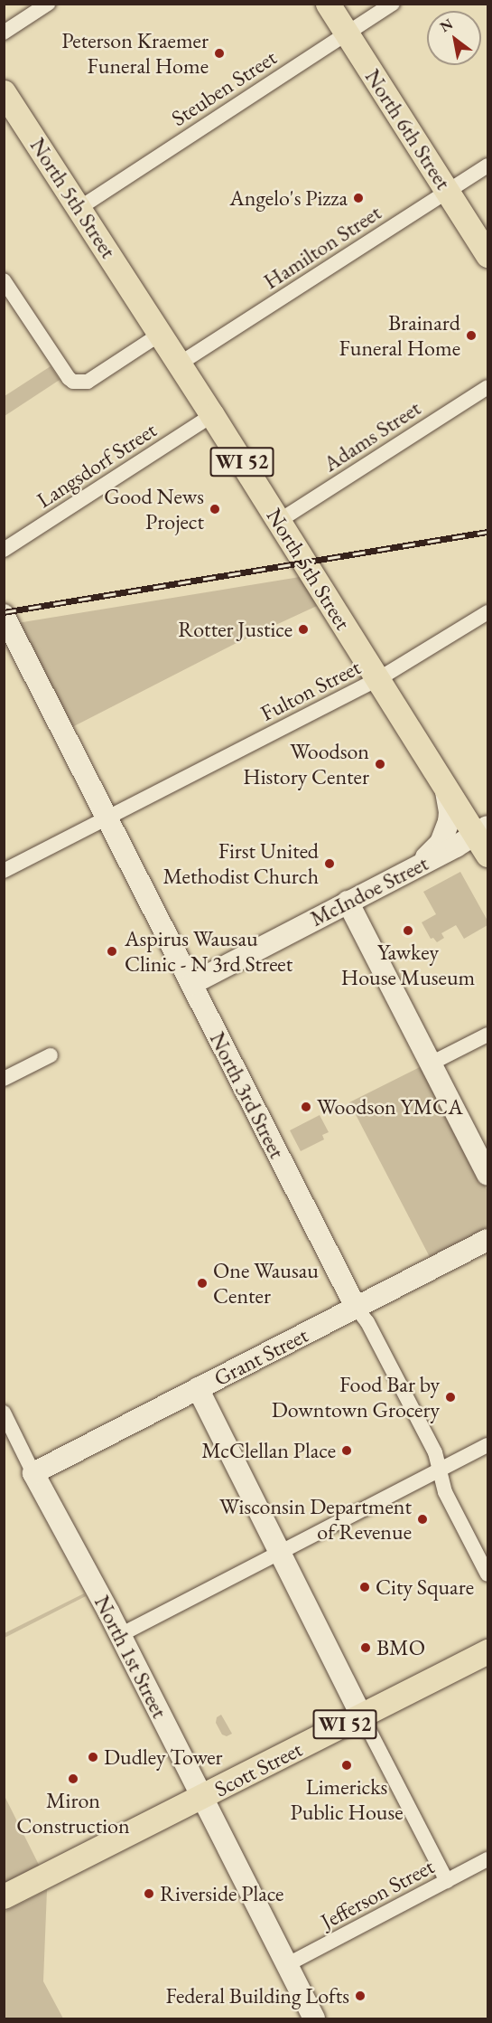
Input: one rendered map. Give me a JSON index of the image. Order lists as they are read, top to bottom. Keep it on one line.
{"streets":{"main road":["North 6th Street","North 5th Street","WI 52","Scott Street"],"street":["Steuben Street","Hamilton Street","Adams Street","Langsdorf Street","Fulton Street","McIndoe Street","North 3rd Street","Grant Street","North 1st Street","Jefferson Street"]},"crossings":[["Steuben Street","North 6th Street"],["Steuben Street","North 5th Street"],["North 6th Street","Hamilton Street"],["North 5th Street","Hamilton Street"],["North 5th Street","Adams Street"],["North 5th Street","Langsdorf Street"],["North 5th Street","Fulton Street"],["North 5th Street","McIndoe Street"],["Fulton Street","North 3rd Street"],["McIndoe Street","North 3rd Street"],["North 3rd Street","Grant Street"],["Grant Street","North 1st Street"],["North 1st Street","Scott Street"],["North 1st Street","Jefferson Street"]],"places":["Peterson Kraemer Funeral Home","Angelo's Pizza","Brainard Funeral Home","Good News Project","Rotter Justice","Woodson History Center","First United Methodist Church","Yawkey House Museum","Aspirus Wausau Clinic - N 3rd Street","Woodson YMCA","One Wausau Center","Food Bar by Downtown Grocery","McClellan Place","Wisconsin Department of Revenue","City Square","BMO","Dudley Tower","Limericks Public House","Miron Construction","Riverside Place","Federal Building Lofts"],"north":"top left"}
